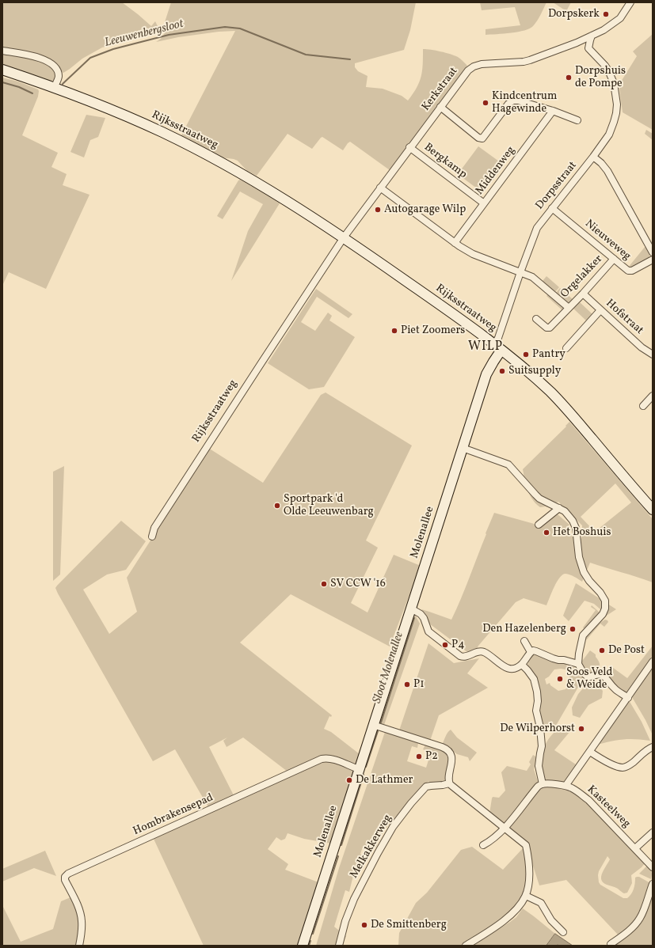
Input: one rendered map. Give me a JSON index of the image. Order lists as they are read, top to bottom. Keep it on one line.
{"streets":{"main road":["Rijksstraatweg","Molenallee"],"street":["Kerkstraat","Bergkamp","Middenweg","Dorpsstraat","Nieuweweg","Orgelakker","Hofstraat","Kasteelweg","Hombrakensepad","Melkakkerweg"]},"crossings":[["Kerkstraat","Rijksstraatweg"],["Kerkstraat","Bergkamp"],["Kerkstraat","Dorpsstraat"],["Kerkstraat","Orgelakker"],["Rijksstraatweg","Dorpsstraat"],["Rijksstraatweg","Molenallee"],["Bergkamp","Middenweg"],["Middenweg","Orgelakker"],["Dorpsstraat","Nieuweweg"],["Dorpsstraat","Orgelakker"],["Dorpsstraat","Molenallee"],["Nieuweweg","Orgelakker"],["Orgelakker","Hofstraat"],["Molenallee","Hombrakensepad"]],"districts":["WILP"],"water":["Leeuwenbergsloot","Sloot Molenallee"],"places":["Dorpskerk","Dorpshuis de Pompe","Kindcentrum Hagewinde","Autogarage Wilp","Piet Zoomers","Pantry","Suitsupply","Sportpark 'd Olde Leeuwenbarg","Het Boshuis","SV CCW '16","Den Hazelenberg","P4","De Post","Soos Veld & Weide","P1","De Wilperhorst","P2","De Lathmer","De Smittenberg"]}
